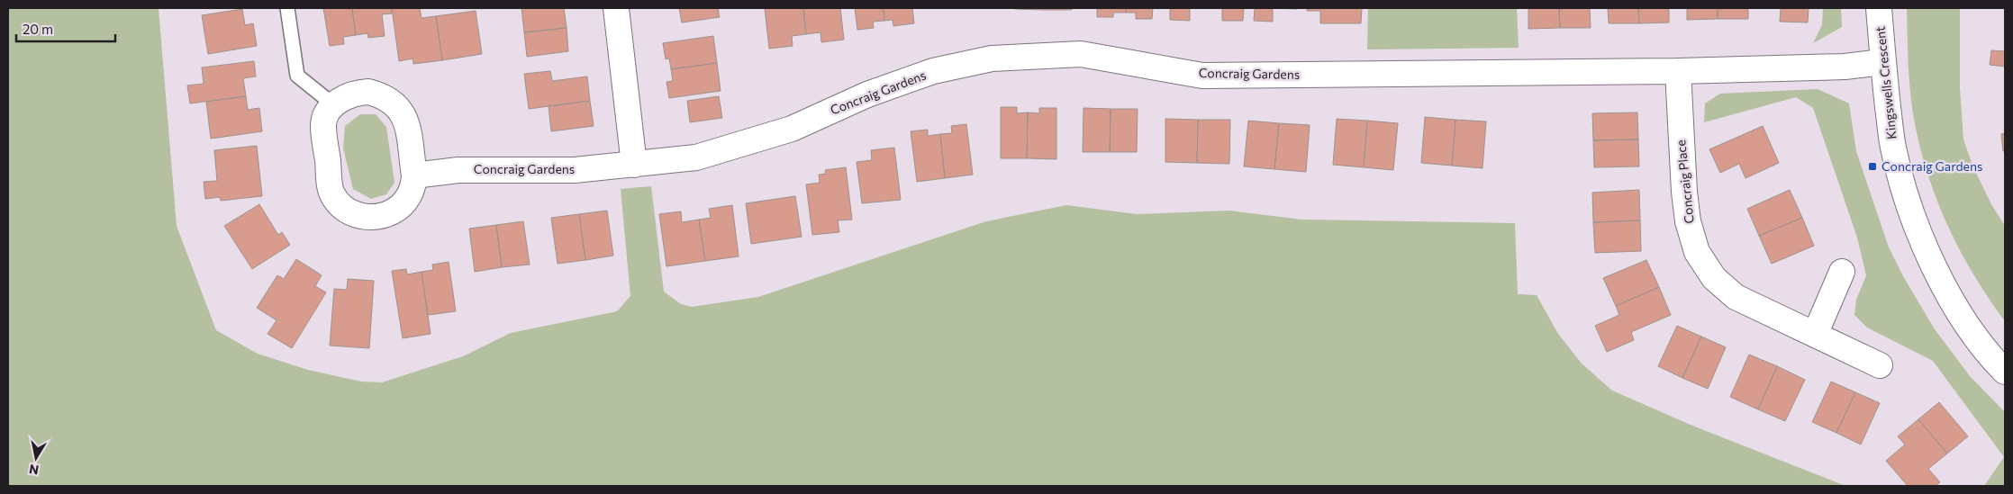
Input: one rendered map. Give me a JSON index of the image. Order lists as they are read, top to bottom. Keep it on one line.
{"streets":{"street":["Concraig Gardens","Kingswells Crescent","Concraig Place"]},"crossings":[["Concraig Gardens","Kingswells Crescent"],["Concraig Gardens","Concraig Place"]],"places":{"transit":["Concraig Gardens"]},"scale_bar":"20 m","north":"bottom"}
